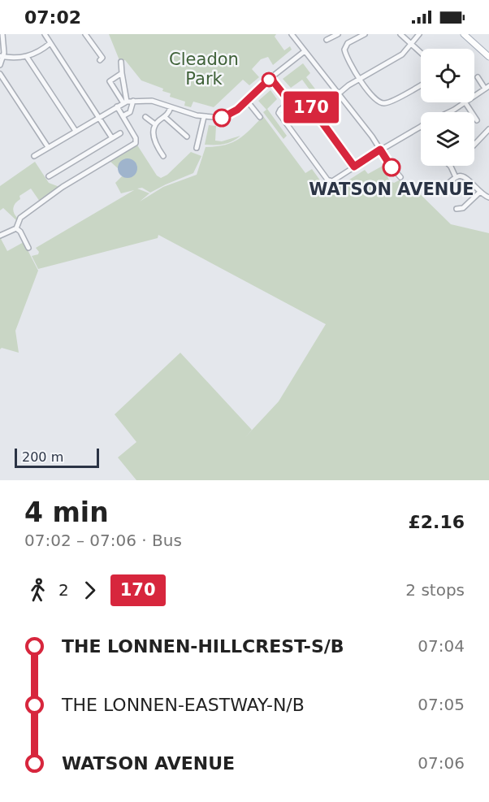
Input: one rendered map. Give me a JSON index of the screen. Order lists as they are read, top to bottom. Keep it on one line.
{"parks":["Cleadon Park"],"places":["WATSON AVENUE"],"lines":["bus line 170"],"scale_bar":"200 m","page":{"status":"07:02","on_map":"170","scale":"200 m","heading":["4 min","07:02 – 07:06 · Bus","£2.16"],"legs":["2","170","2 stops"],"list":[{"name":"THE LONNEN-HILLCREST-S/B","value":"07:04"},{"name":"THE LONNEN-EASTWAY-N/B","value":"07:05"},{"name":"WATSON AVENUE","value":"07:06"}]}}
